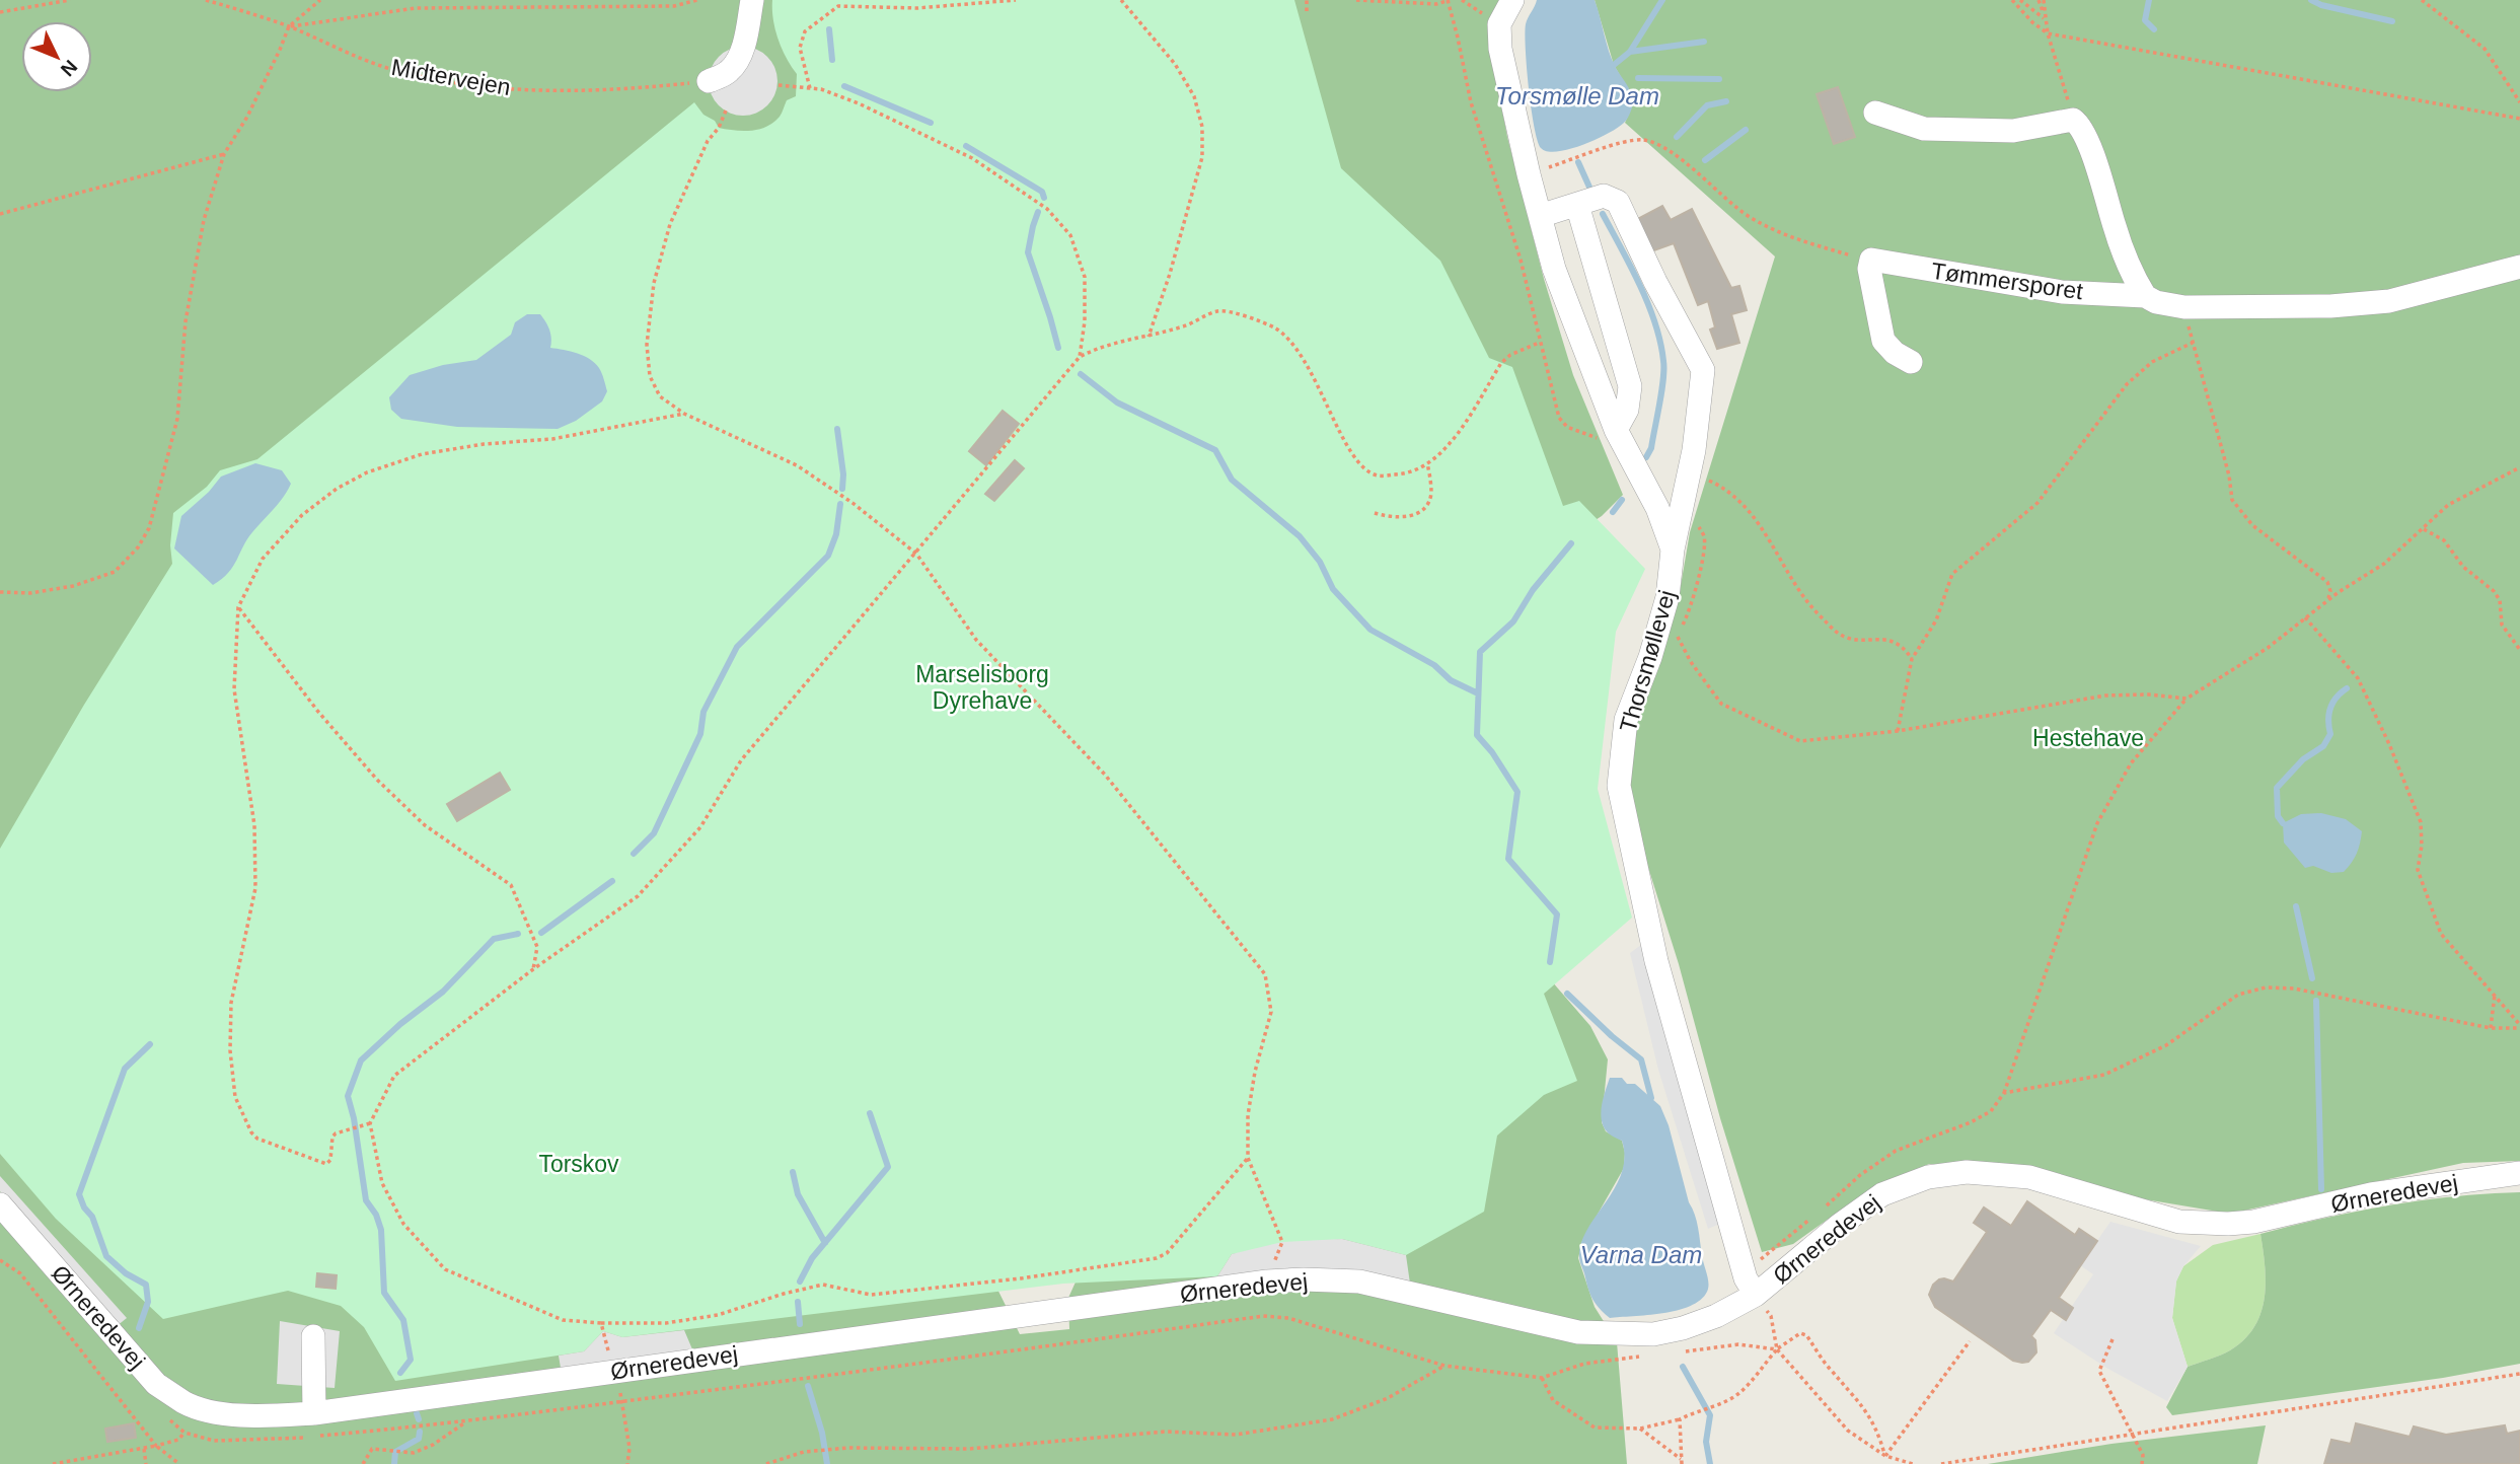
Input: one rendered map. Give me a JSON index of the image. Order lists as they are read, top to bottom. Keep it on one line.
{"streets":{"street":["Tømmersporet","Thorsmøllevej","Ørneredevej"],"path":["Midtervejen"]},"crossings":[["Thorsmøllevej","Ørneredevej"]],"water":["Torsmølle Dam","Varna Dam"],"parks":["Marselisborg Dyrehave","Hestehave","Torskov"],"north":"bottom right"}
